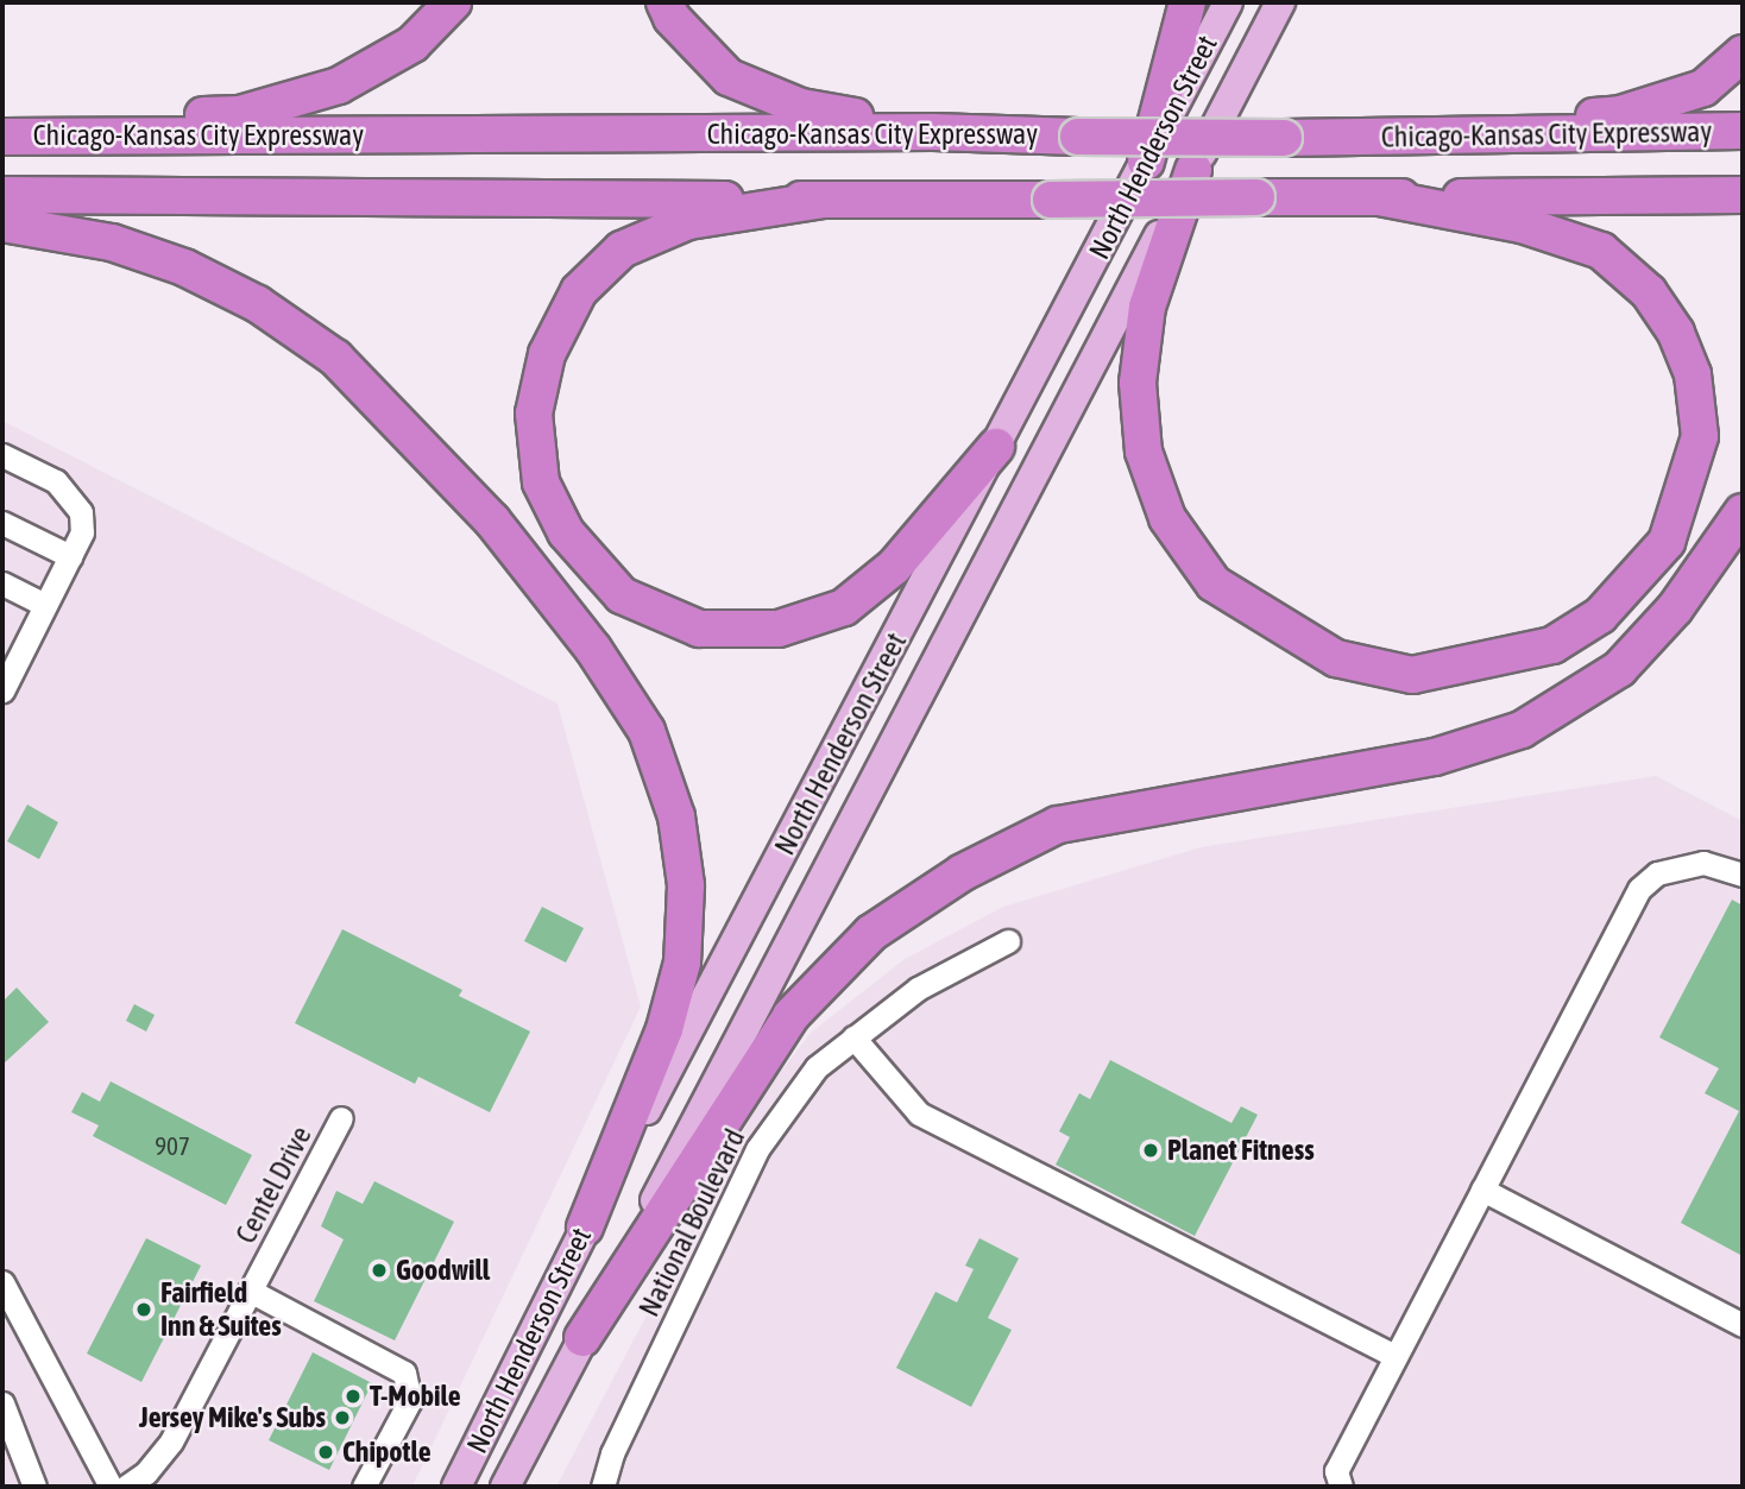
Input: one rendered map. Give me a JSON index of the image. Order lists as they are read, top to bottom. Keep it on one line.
{"streets":{"highway":["Chicago-Kansas City Expressway"],"main road":["North Henderson Street"],"street":["Centel Drive","National Boulevard"]},"places":["Planet Fitness","Goodwill","Fairfield Inn & Suites","T-Mobile","Jersey Mike's Subs","Chipotle"],"house_numbers":["907"]}
